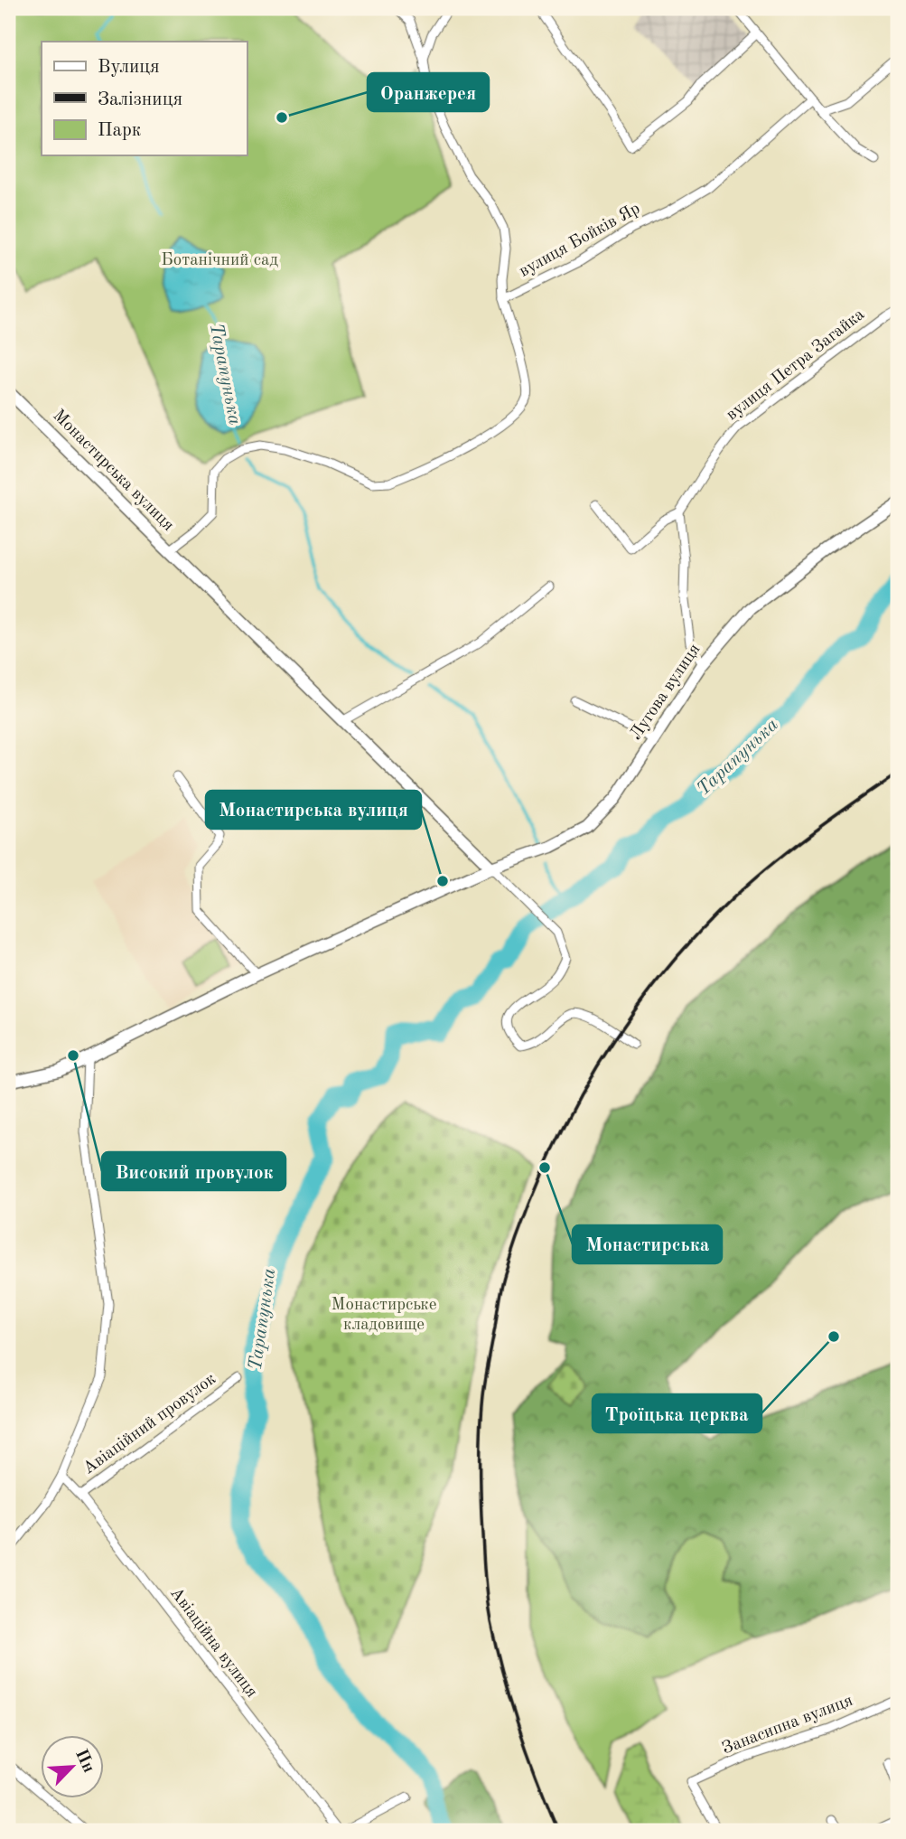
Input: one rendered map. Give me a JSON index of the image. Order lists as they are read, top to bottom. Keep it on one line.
{"streets":{"street":["вулиця Бойків Яр","вулиця Петра Загайка","Монастирська вулиця","Лугова вулиця","Авіаційний провулок","Авіаційна вулиця","Занасипна вулиця"]},"crossings":[["Монастирська вулиця","Лугова вулиця"],["Авіаційний провулок","Авіаційна вулиця"]],"water":["Тарапунька"],"parks":["Ботанічний сад","Монастирське кладовище"],"places":["Оранжерея","Монастирська вулиця","Високий провулок","Монастирська","Троїцька церква"],"legend":["Вулиця","Залізниця","Парк"],"north":"top right"}
